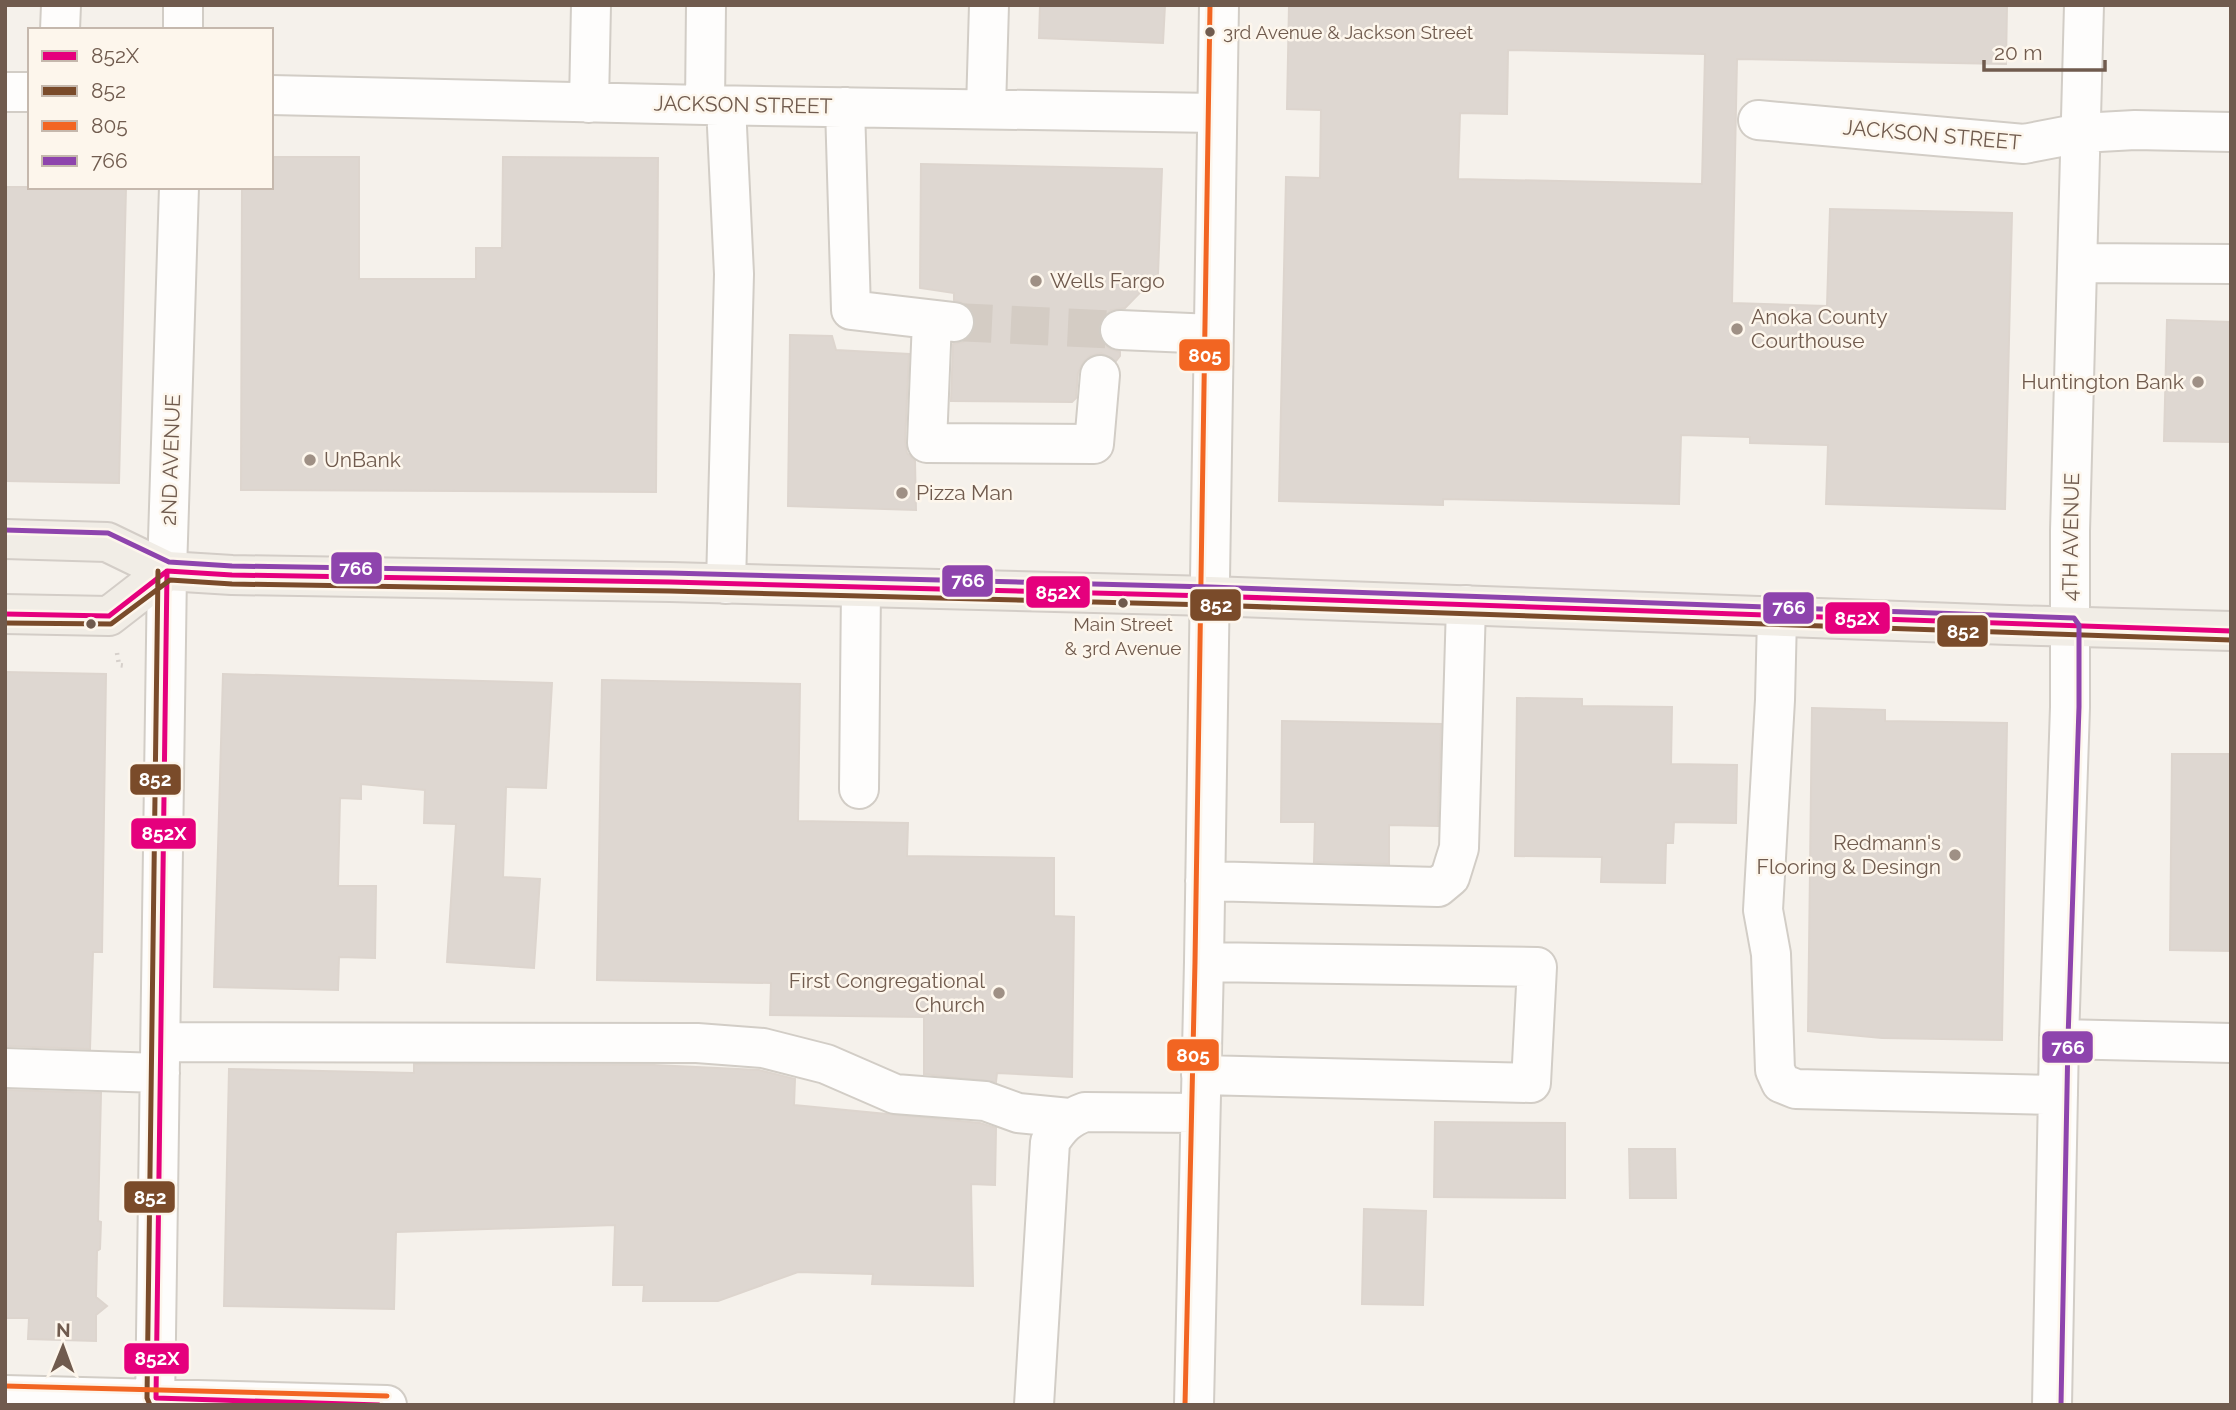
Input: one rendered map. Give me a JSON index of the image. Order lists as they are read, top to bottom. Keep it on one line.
{"streets":{"street":["JACKSON STREET","2ND AVENUE","4TH AVENUE"]},"crossings":[["JACKSON STREET","4TH AVENUE"]],"places":["3rd Avenue & Jackson Street","Wells Fargo","Anoka County Courthouse","Huntington Bank","UnBank","Pizza Man","Main Street & 3rd Avenue","Redmann's Flooring & Desingn","First Congregational Church"],"lines":["transit line 805","transit line 766","transit line 852X","transit line 852"],"legend":["852X","852","805","766"],"scale_bar":"20 m","north":"top"}
